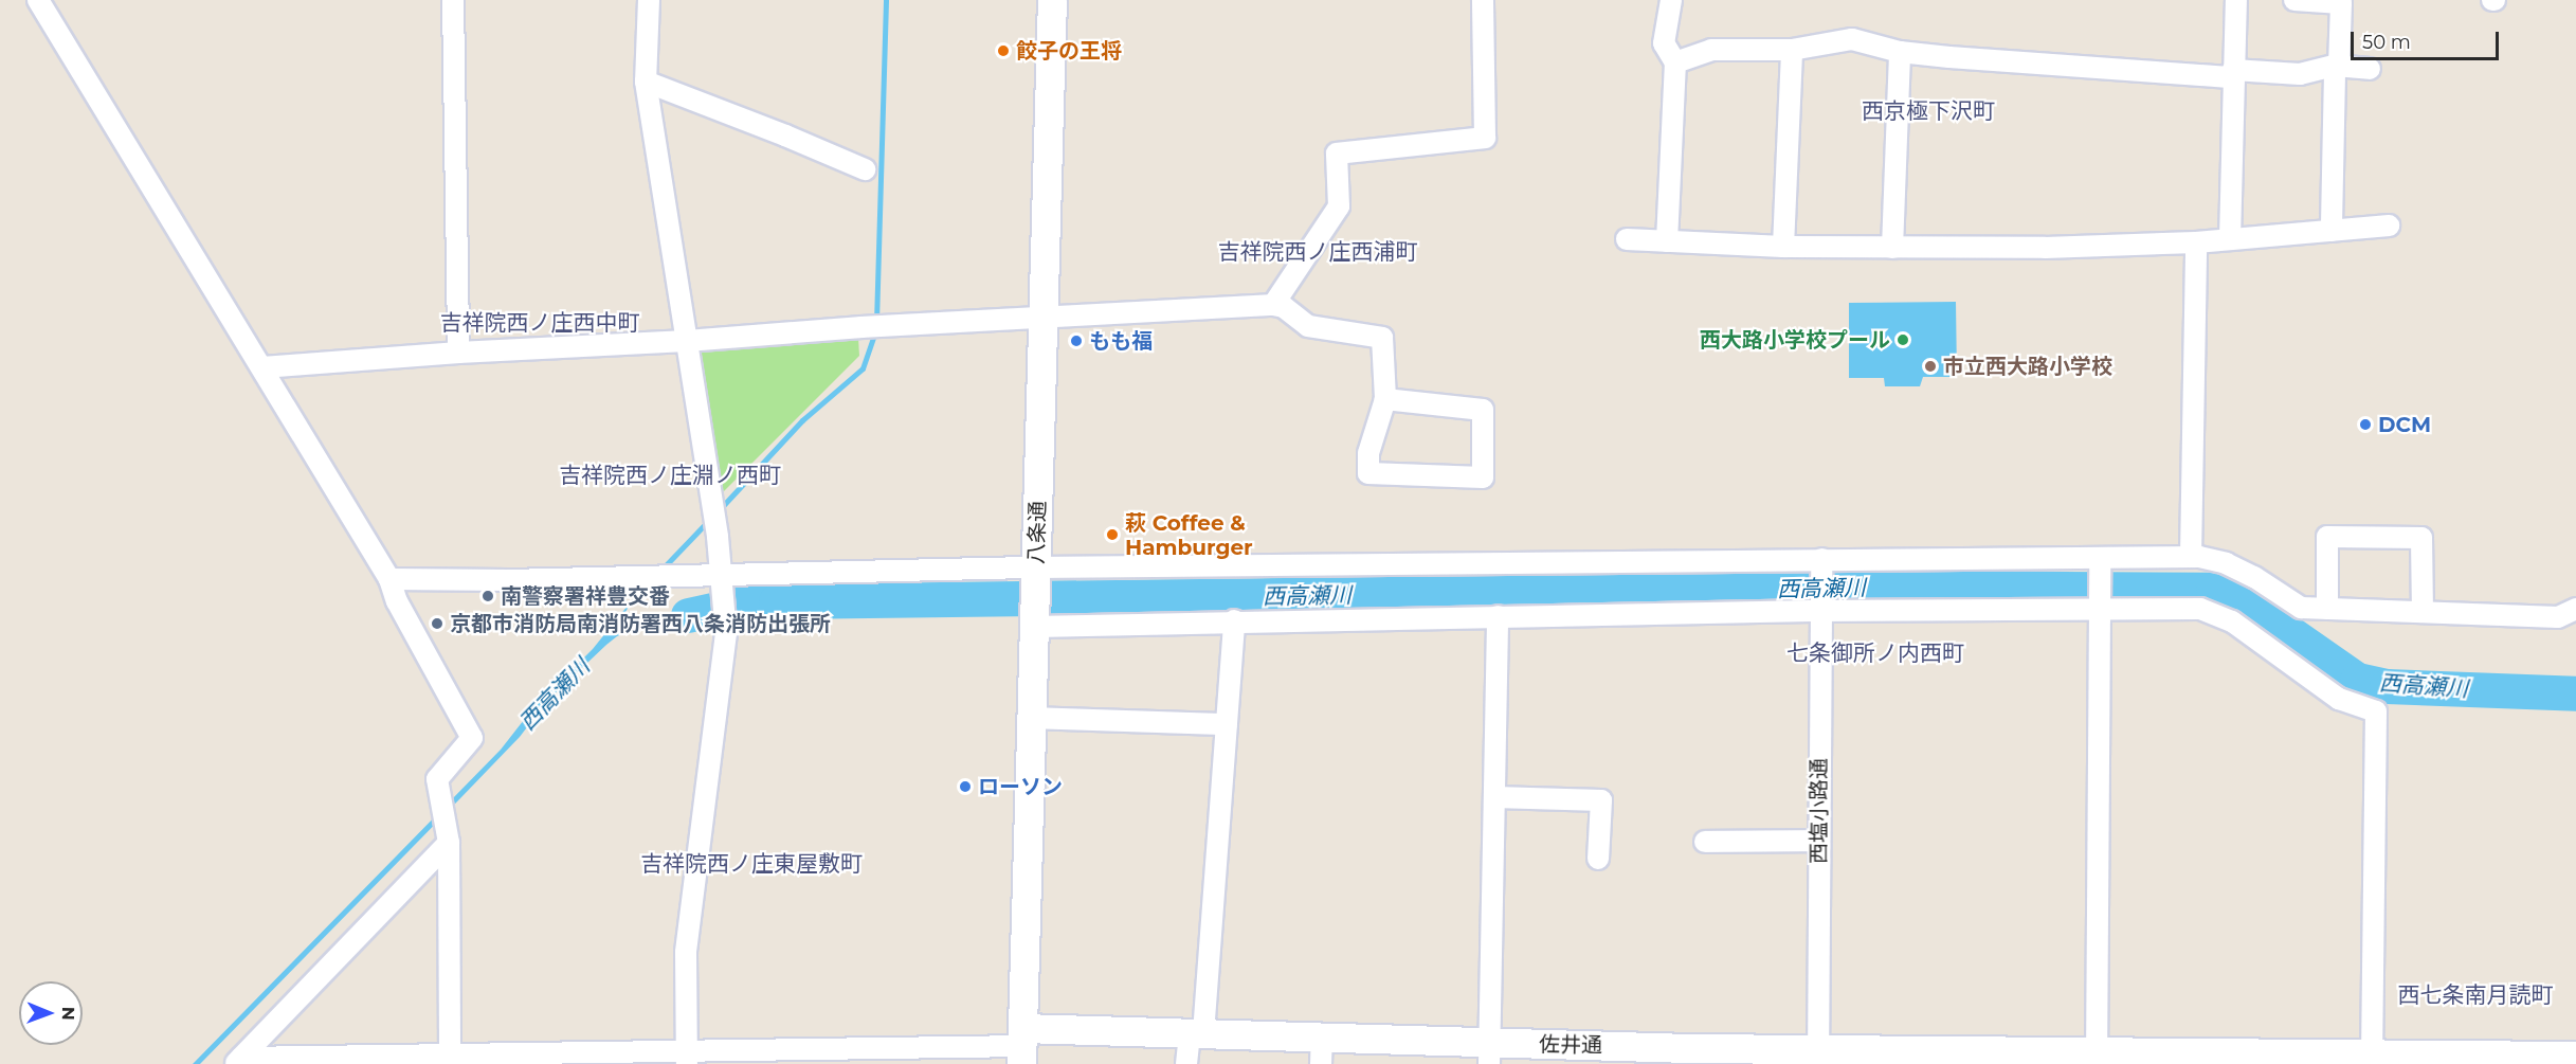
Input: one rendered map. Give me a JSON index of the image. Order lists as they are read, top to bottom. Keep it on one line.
{"streets":{"street":["八条通","西塩小路通","佐井通"]},"crossings":[["八条通","佐井通"],["西塩小路通","佐井通"]],"districts":["西京極下沢町","吉祥院西ノ庄西浦町","吉祥院西ノ庄西中町","吉祥院西ノ庄淵ノ西町","七条御所ノ内西町","吉祥院西ノ庄東屋敷町","西七条南月読町"],"water":["西高瀬川"],"places":["餃子の王将","西大路小学校プール","もも福","市立西大路小学校","DCM","萩 Coffee & Hamburger","南警察署祥豊交番","京都市消防局南消防署西八条消防出張所","ローソン"],"scale_bar":"50 m","north":"right"}
